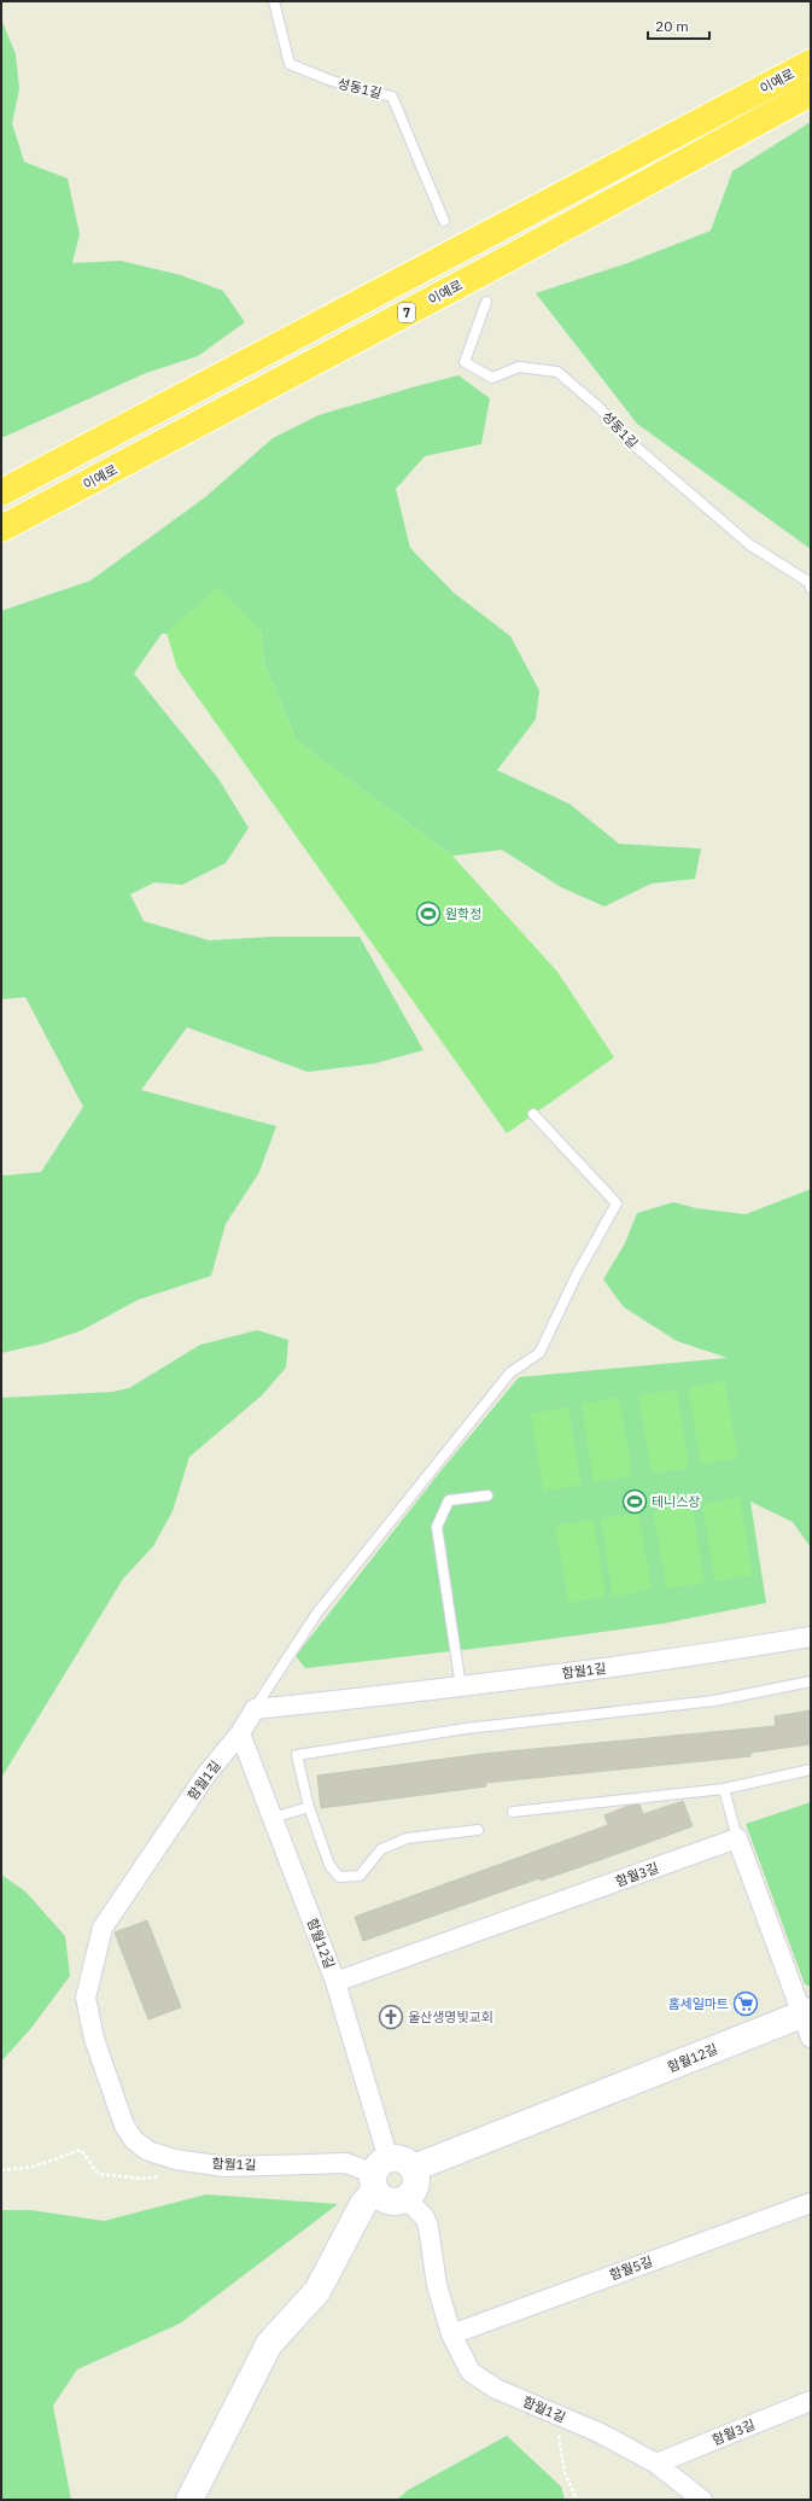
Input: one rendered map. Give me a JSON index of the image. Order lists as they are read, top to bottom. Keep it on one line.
{"streets":{"highway":["이예로","7"],"street":["함월1길","함월3길","함월12길","함월5길"],"lane":["성동1길"]},"crossings":[["함월1길","함월3길"],["함월1길","함월12길"],["함월1길","함월5길"],["함월3길","함월12길"]],"places":{"sports":["원학정","테니스장"],"supermarket":["홈세일마트"],"church":["울산생명빛교회"]},"scale_bar":"20 m"}
